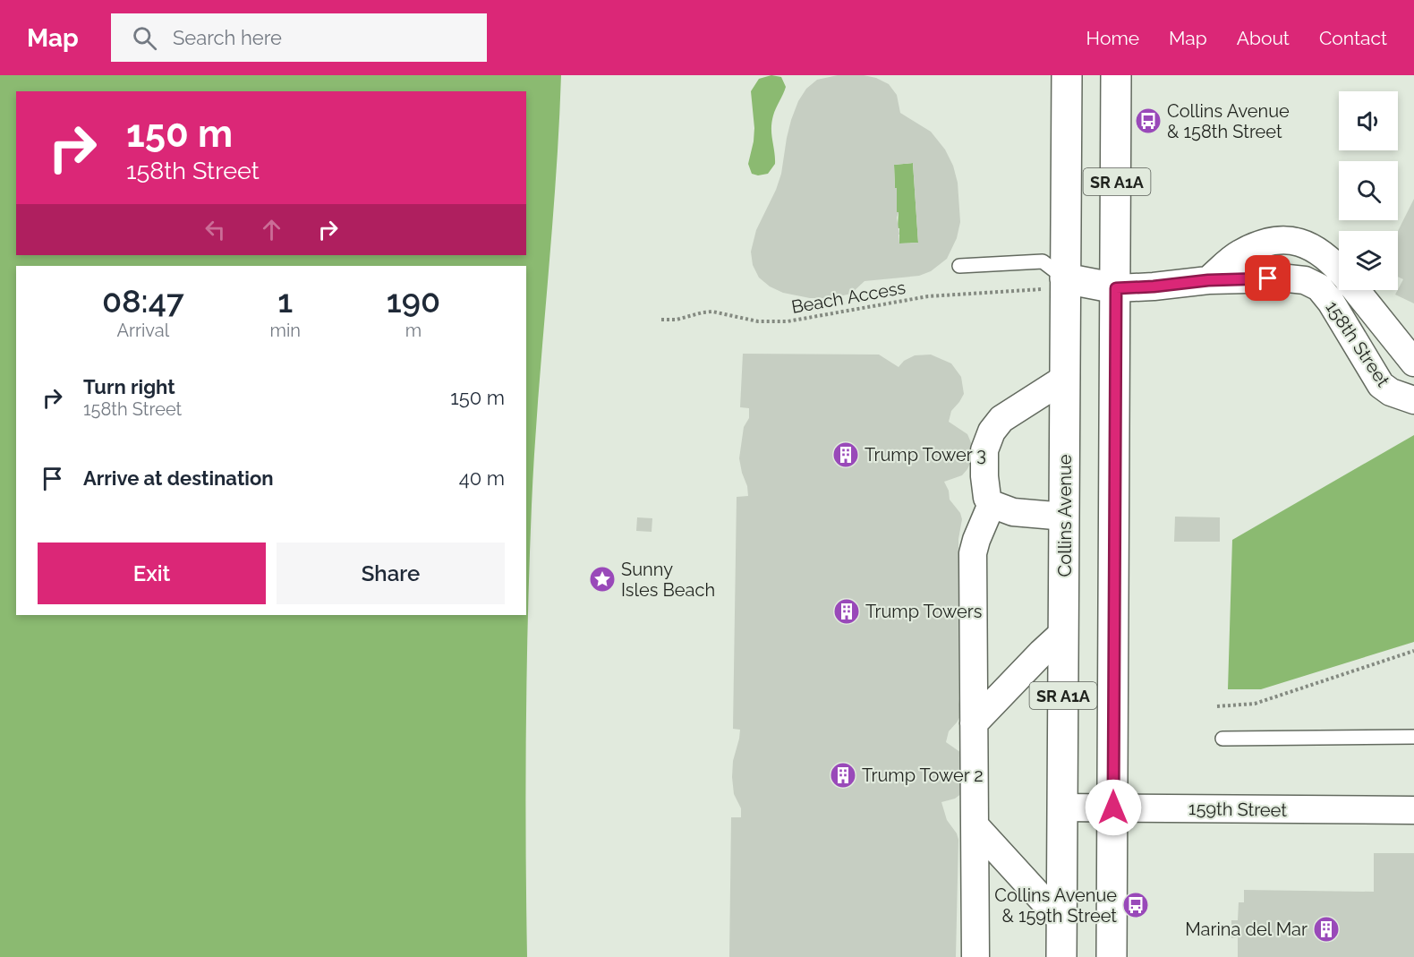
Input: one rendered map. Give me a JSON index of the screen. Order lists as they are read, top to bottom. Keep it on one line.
{"streets":{"main road":["SR A1A","Collins Avenue"],"street":["158th Street","159th Street"],"path":["Beach Access"]},"crossings":[["SR A1A","158th Street"],["SR A1A","159th Street"],["Beach Access","Collins Avenue"],["Collins Avenue","159th Street"]],"places":{"bus stop":["Collins Avenue & 158th Street","Collins Avenue & 159th Street"],"building":["Trump Tower 3","Trump Towers","Trump Tower 2","Marina del Mar"],"place":["Sunny Isles Beach"]},"page":{"header":"Map","search":"Search here","nav":["Home","Map","About","Contact"],"turn":["150 m","158th Street"],"eta":["08:47","Arrival","1","min","190","m"],"list":[{"name":"Turn right","note":"158th Street","value":"150 m"},{"name":"Arrive at destination","value":"40 m"}],"buttons":["Exit","Share"]}}
